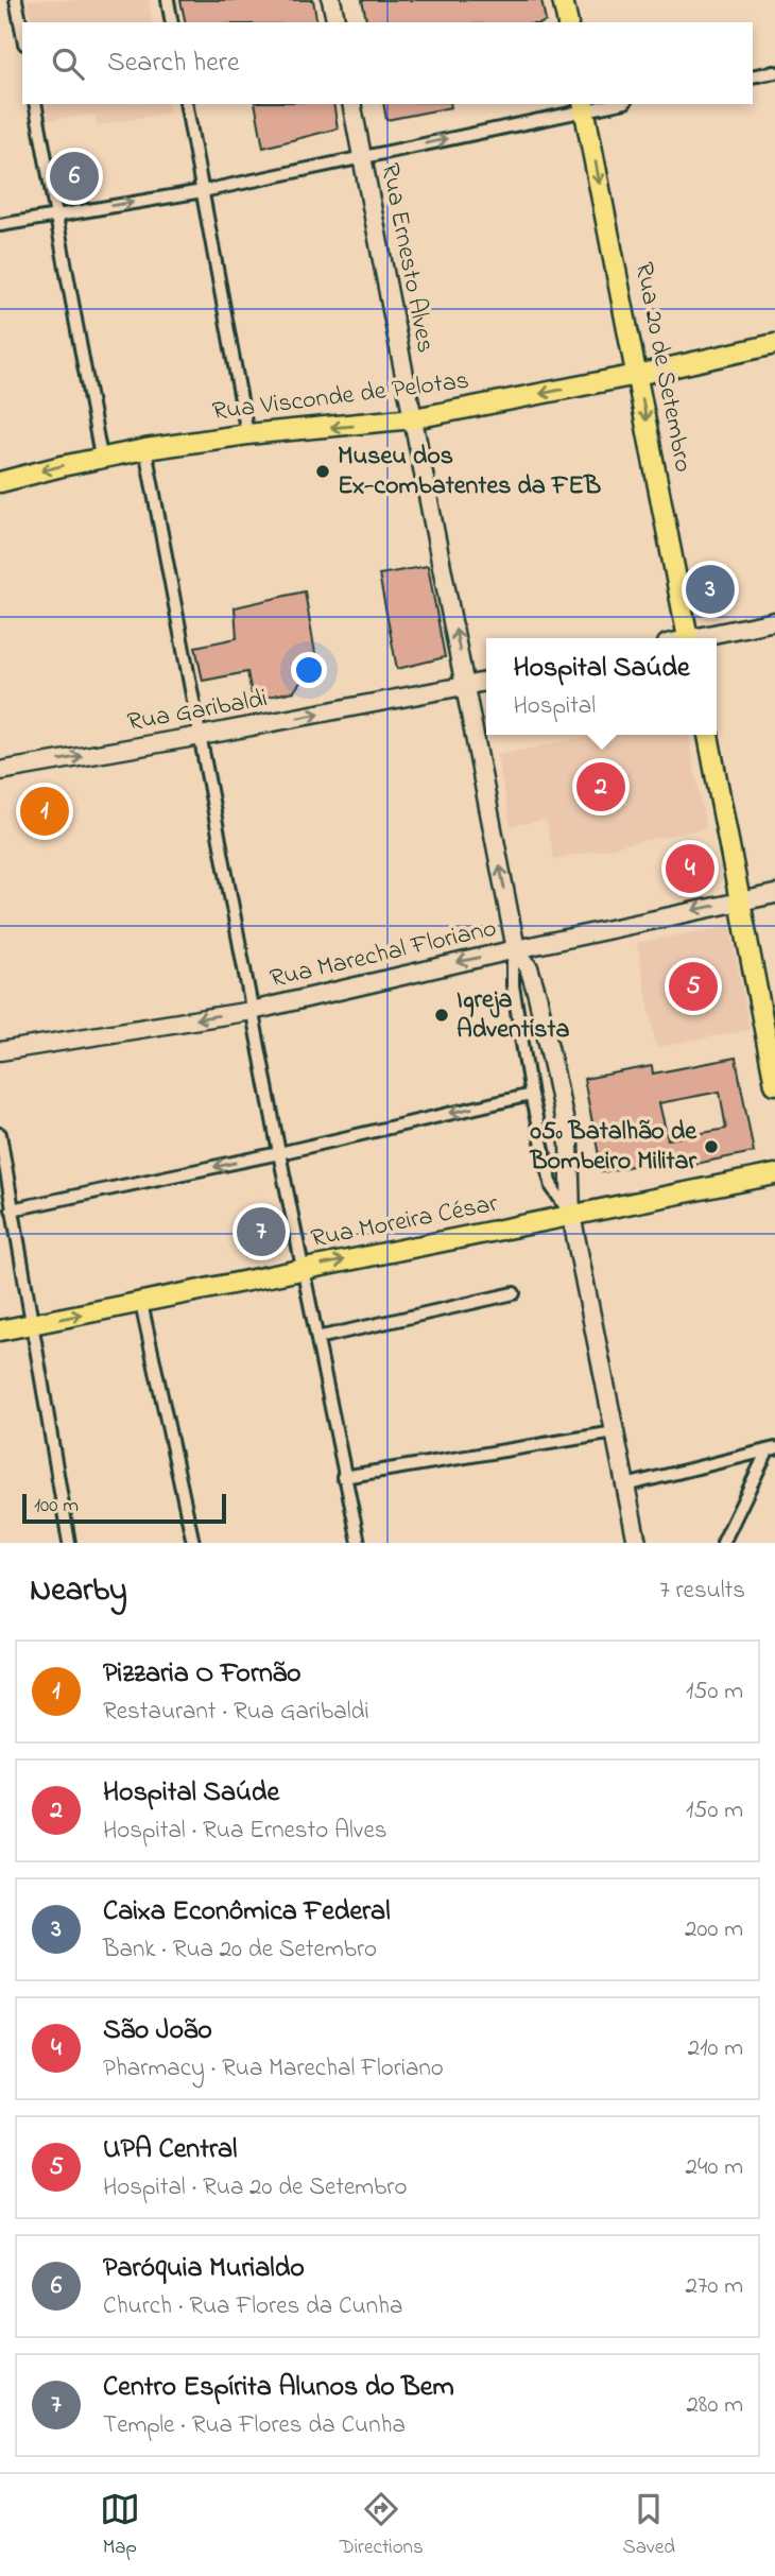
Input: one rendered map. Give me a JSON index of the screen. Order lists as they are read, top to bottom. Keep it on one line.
{"streets":{"main road":["Rua 20 de Setembro","Rua Visconde de Pelotas","Rua Moreira César"],"street":["Rua Ernesto Alves","Rua Garibaldi","Rua Marechal Floriano"]},"crossings":[["Rua Ernesto Alves","Rua Visconde de Pelotas"],["Rua Ernesto Alves","Rua Garibaldi"],["Rua Ernesto Alves","Rua Marechal Floriano"],["Rua Ernesto Alves","Rua Moreira César"],["Rua 20 de Setembro","Rua Visconde de Pelotas"]],"one_way":["Rua 20 de Setembro","Rua Visconde de Pelotas","Rua Garibaldi","Rua Moreira César"],"places":["Museu dos Ex-combatentes da FEB","Igreja Adventista","05º Batalhão de Bombeiro Militar"],"scale_bar":"100 m","page":{"search":"Search here","pins":["6","3","2","1","4","5","7"],"popup":["Hospital Saúde","Hospital"],"scale":"100 m","heading":["Nearby","7 results"],"list":[{"mark":"1","name":"Pizzaria O Fornão","note":"Restaurant · Rua Garibaldi","value":"150 m"},{"mark":"2","name":"Hospital Saúde","note":"Hospital · Rua Ernesto Alves","value":"150 m"},{"mark":"3","name":"Caixa Econômica Federal","note":"Bank · Rua 20 de Setembro","value":"200 m"},{"mark":"4","name":"São João","note":"Pharmacy · Rua Marechal Floriano","value":"210 m"},{"mark":"5","name":"UPA Central","note":"Hospital · Rua 20 de Setembro","value":"240 m"},{"mark":"6","name":"Paróquia Murialdo","note":"Church · Rua Flores da Cunha","value":"270 m"},{"mark":"7","name":"Centro Espírita Alunos do Bem","note":"Temple · Rua Flores da Cunha","value":"280 m"}],"nav":["Map","Directions","Saved"]}}
